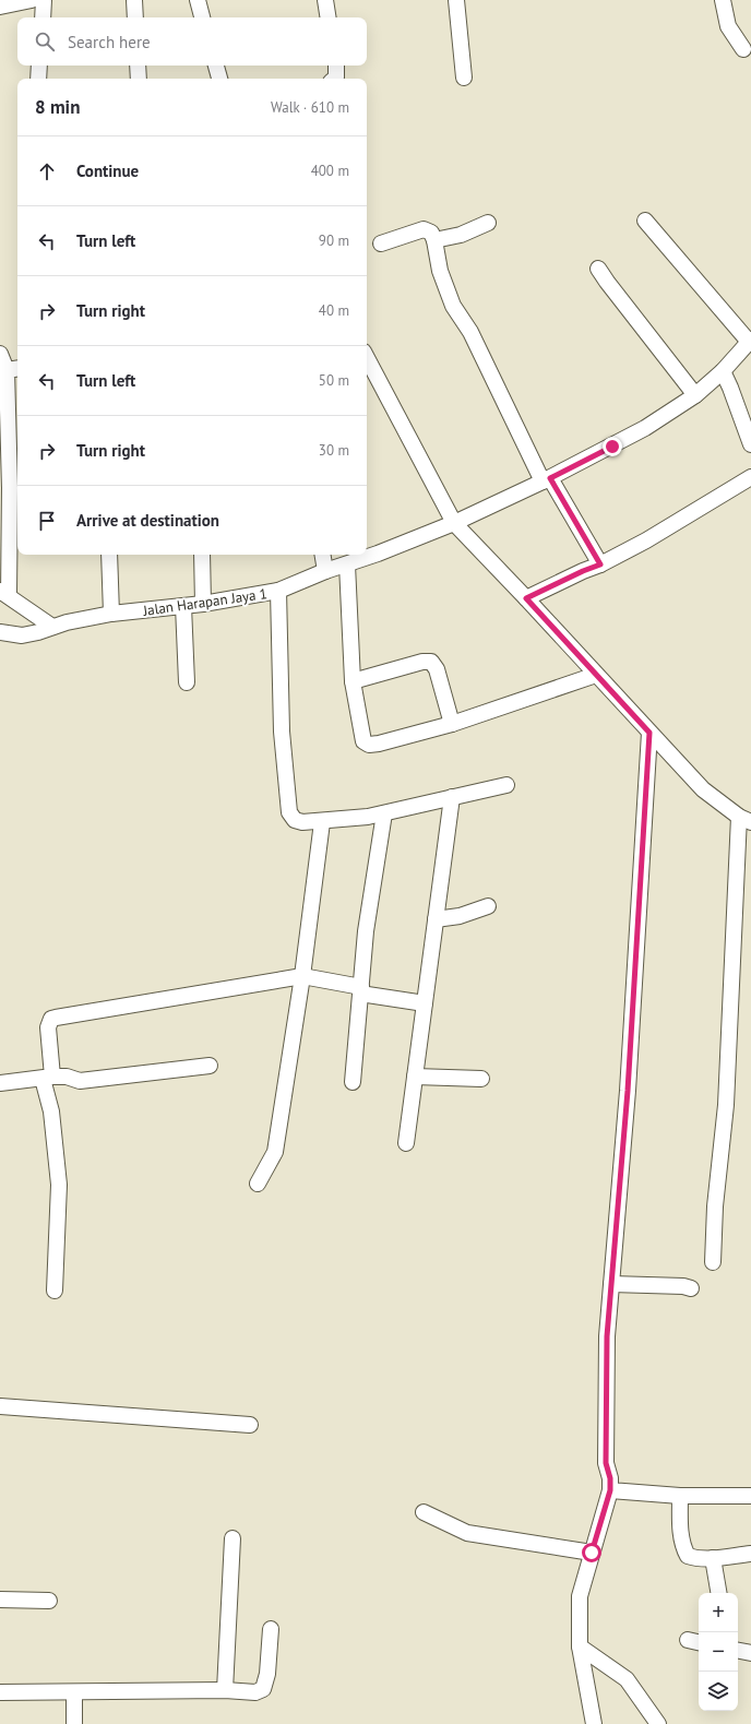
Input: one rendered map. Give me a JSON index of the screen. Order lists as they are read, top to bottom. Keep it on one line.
{"streets":{"street":["Jalan Harapan Jaya 1"]},"page":{"search":"Search here","heading":["8 min","Walk · 610 m"],"list":[["Continue","400 m"],["Turn left","90 m"],["Turn right","40 m"],["Turn left","50 m"],["Turn right","30 m"],"Arrive at destination"],"map_buttons":["+","−"]}}
